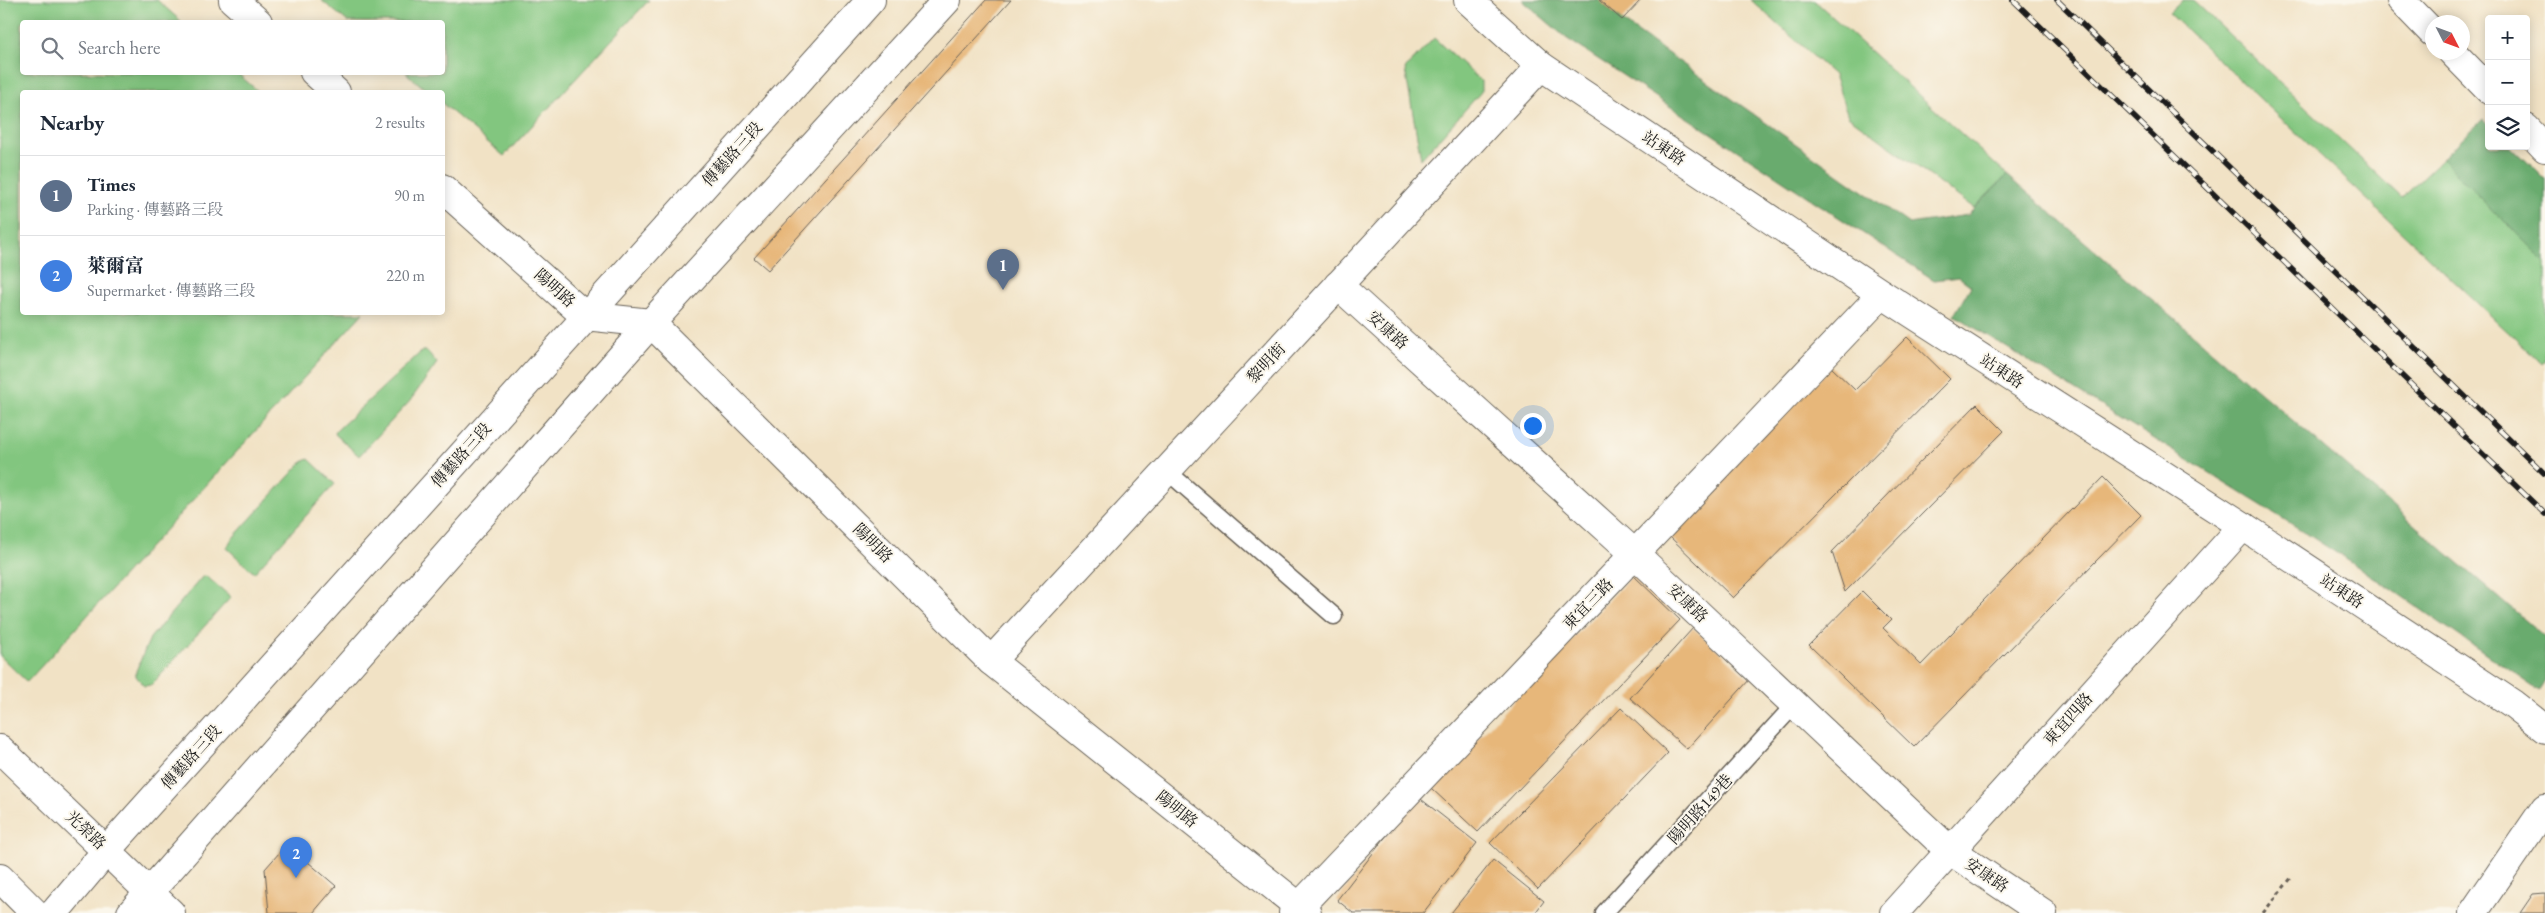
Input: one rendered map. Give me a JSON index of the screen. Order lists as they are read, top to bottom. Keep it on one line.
{"streets":{"street":["站東路","傳藝路三段","陽明路","安康路","黎明街","東宜三路","東宜四路","光榮路"],"lane":["陽明路149巷"]},"crossings":[["站東路","黎明街"],["站東路","東宜三路"],["站東路","東宜四路"],["傳藝路三段","陽明路"],["傳藝路三段","光榮路"],["陽明路","黎明街"],["陽明路","東宜三路"],["安康路","黎明街"],["安康路","東宜三路"],["安康路","東宜四路"],["安康路","陽明路149巷"]],"north":"bottom right","page":{"map_buttons":["+","−"],"search":"Search here","heading":["Nearby","2 results"],"list":[{"mark":"1","name":"Times","note":"Parking · 傳藝路三段","value":"90 m"},{"mark":"2","name":"萊爾富","note":"Supermarket · 傳藝路三段","value":"220 m"}],"pins":["1","2"]}}
